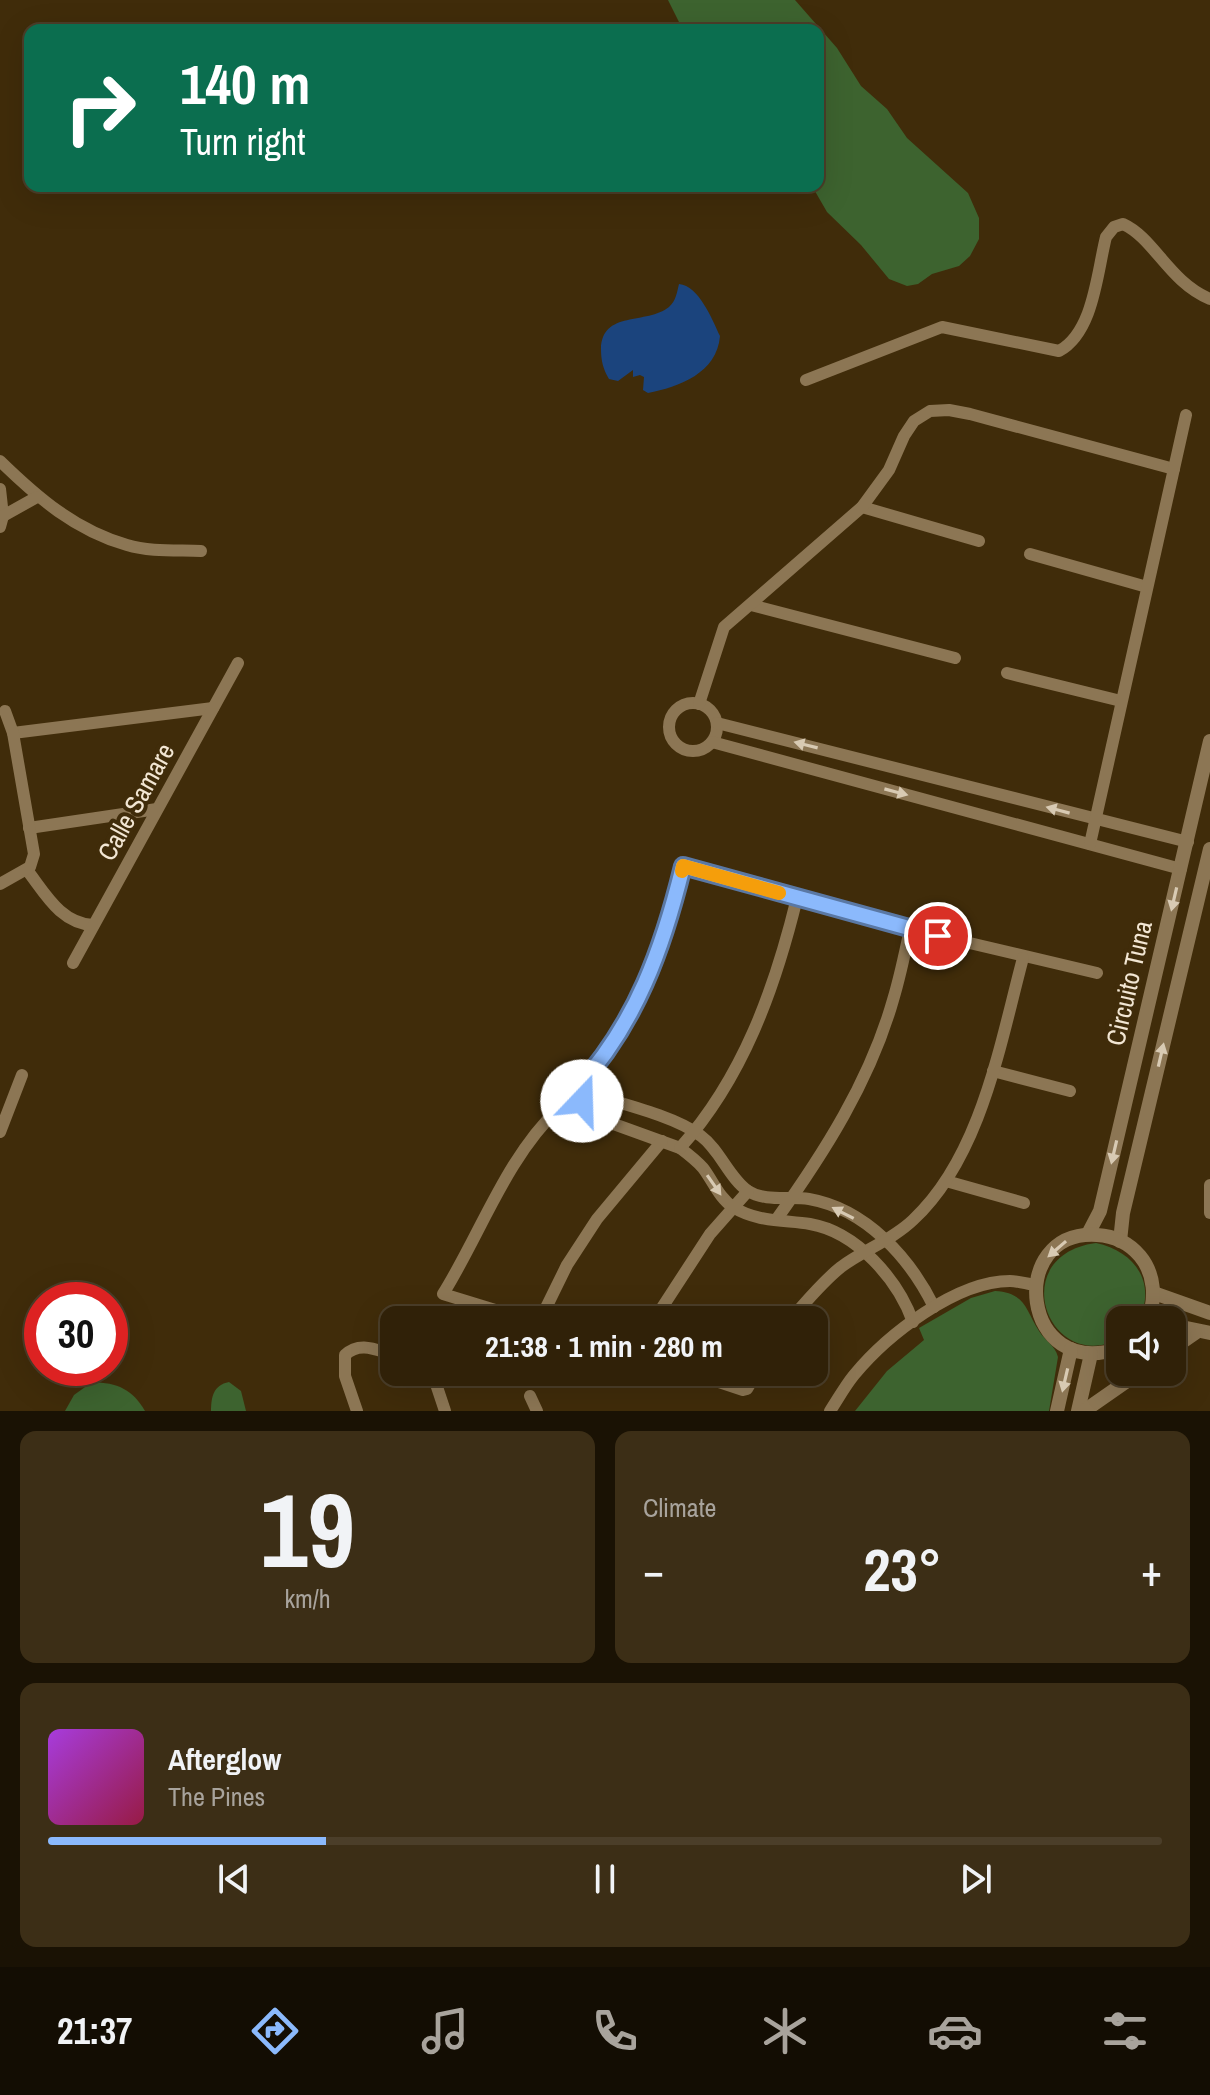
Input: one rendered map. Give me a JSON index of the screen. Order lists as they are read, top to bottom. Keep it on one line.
{"streets":{"street":["Calle Samare","Circuito Tuna"]},"page":{"turn":["140 m","Turn right"],"limit":"30","trip":"21:38 · 1 min · 280 m","tile":[["19","km/h"],"Climate"],"heat":["−","23°","+"],"song":["Afterglow","The Pines"],"tabs":"21:37"}}
